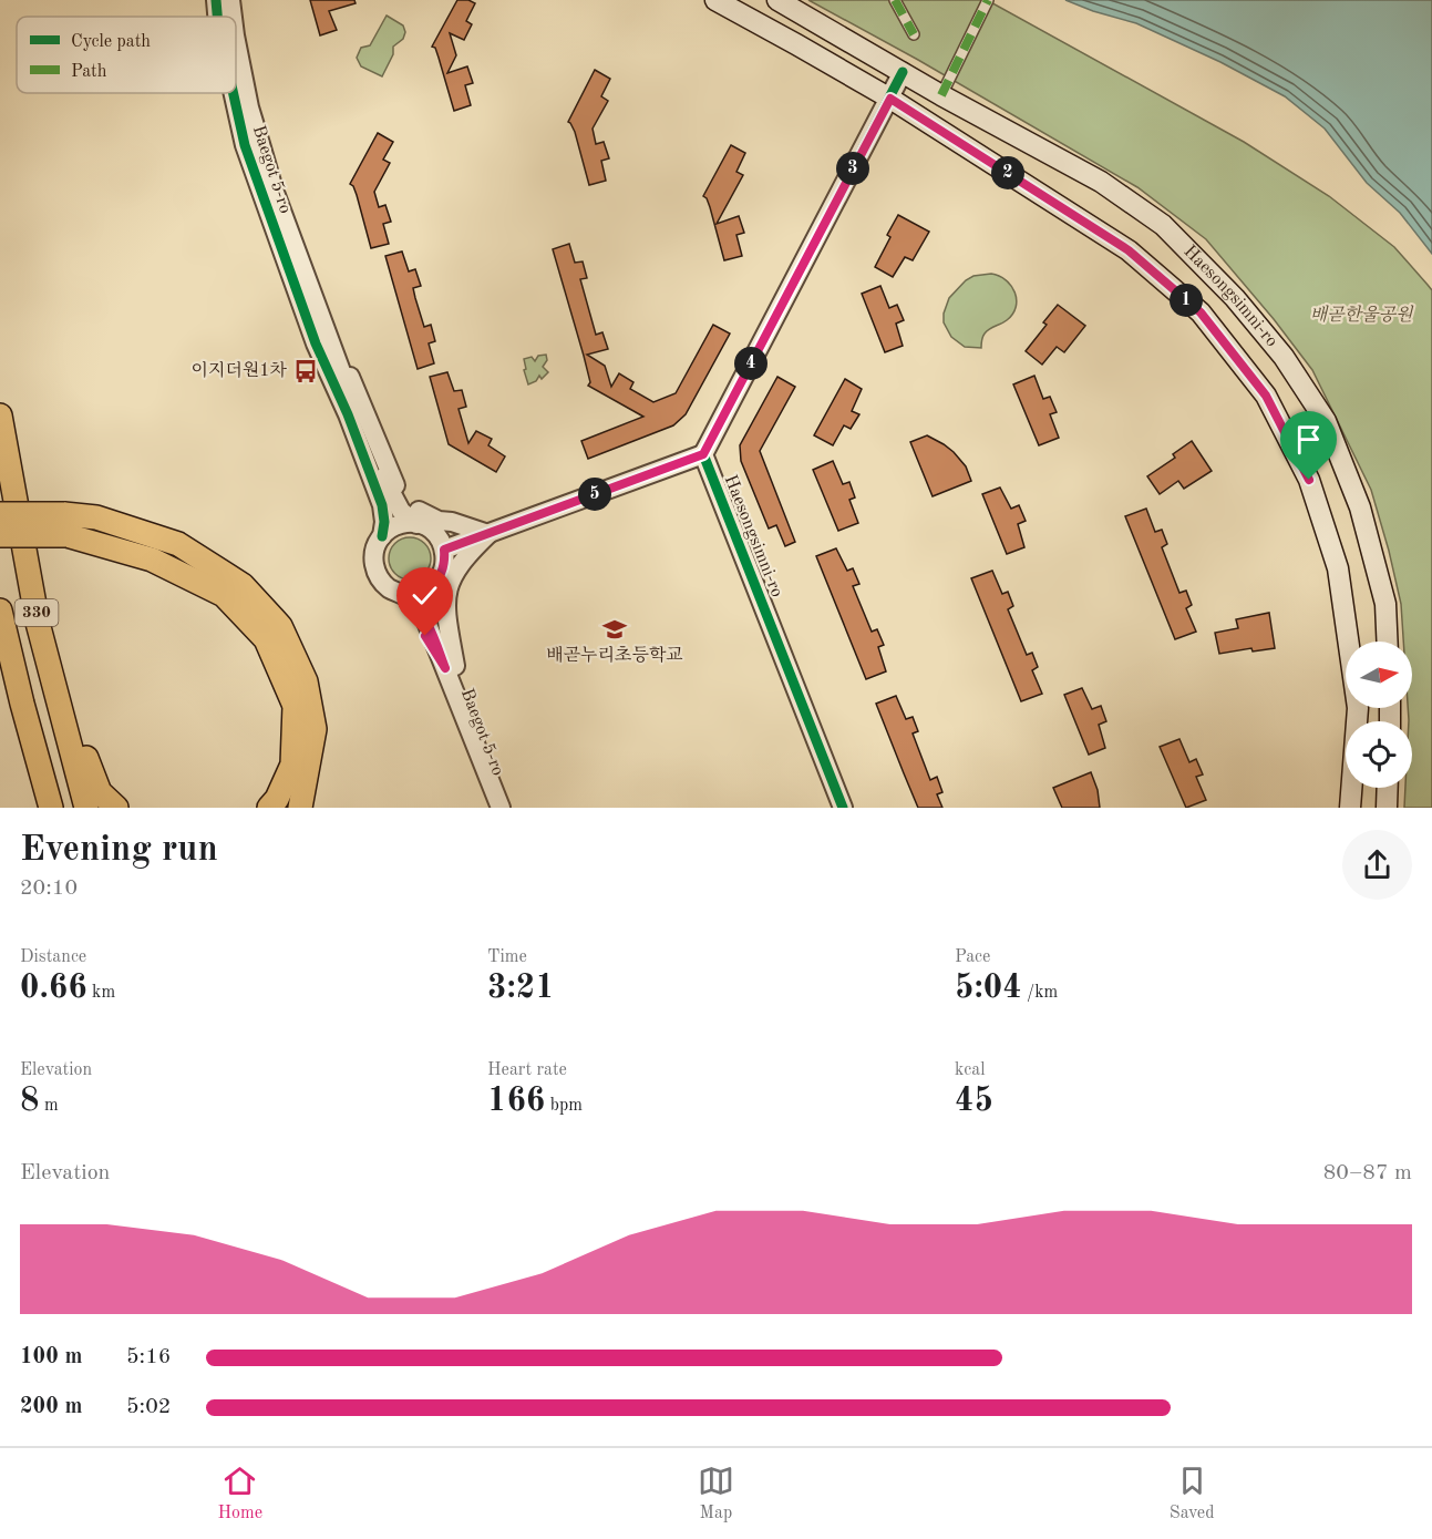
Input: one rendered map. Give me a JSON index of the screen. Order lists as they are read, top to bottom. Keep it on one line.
{"streets":{"highway":["330"],"main road":["Haesongsimni-ro"],"street":["Baegot 5-ro"]},"parks":["배곧한울공원"],"places":{"bus stop":["이지더원1차"],"school or university":["배곧누리초등학교"]},"legend":["Cycle path","Path"],"north":"right","page":{"pins":["3","2","1","4","5"],"heading":["Evening run","20:10"],"stats":[["Distance","0.66 km"],["Time","3:21"],["Pace","5:04 /km"],["Elevation","8 m"],["Heart rate","166 bpm"],["kcal","45"]],"chart":["Elevation","80–87 m"],"list":[{"name":"100 m","note":"5:16"},{"name":"200 m","note":"5:02"}],"tabs":["Home","Map","Saved"]}}
